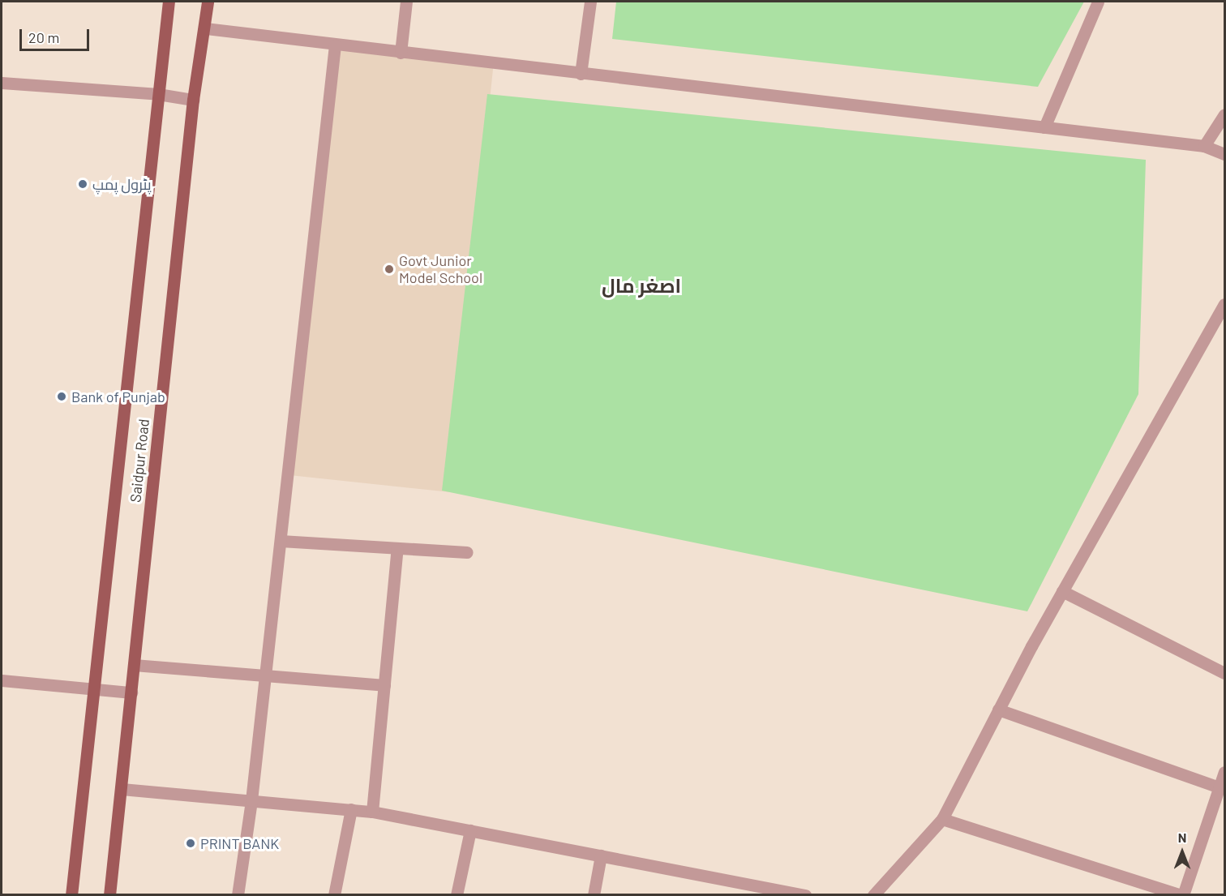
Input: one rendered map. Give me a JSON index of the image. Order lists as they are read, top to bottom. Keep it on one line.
{"streets":{"main road":["Saidpur Road"]},"districts":["اصغر مال"],"places":["پٹرول پمپ","Govt Junior Model School","Bank of Punjab","PRINT BANK"],"scale_bar":"20 m","north":"top"}
